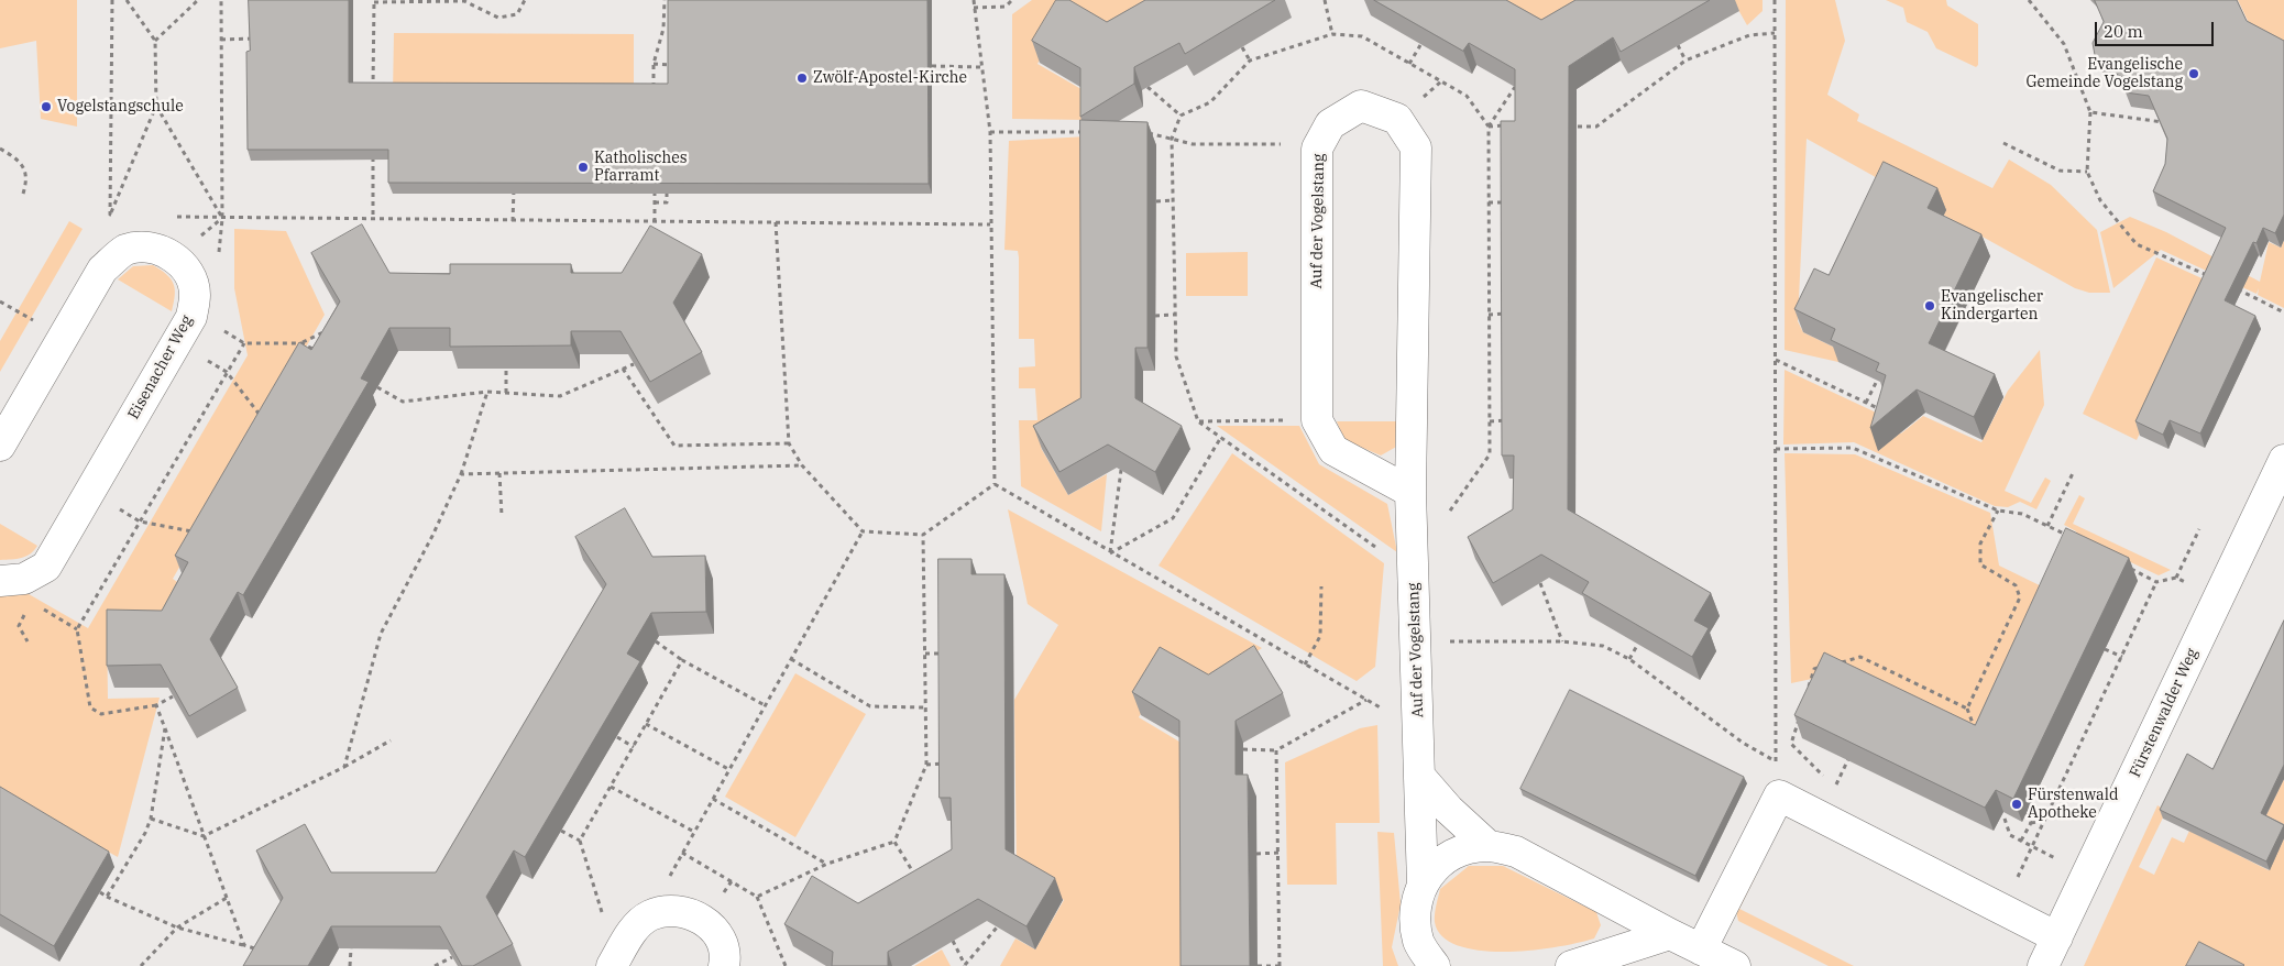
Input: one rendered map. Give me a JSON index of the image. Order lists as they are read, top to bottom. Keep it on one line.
{"streets":{"street":["Auf der Vogelstang","Eisenacher Weg","Fürstenwalder Weg"]},"places":["Evangelische Gemeinde Vogelstang","Zwölf-Apostel-Kirche","Vogelstangschule","Katholisches Pfarramt","Evangelischer Kindergarten","Fürstenwald Apotheke"],"scale_bar":"20 m"}
